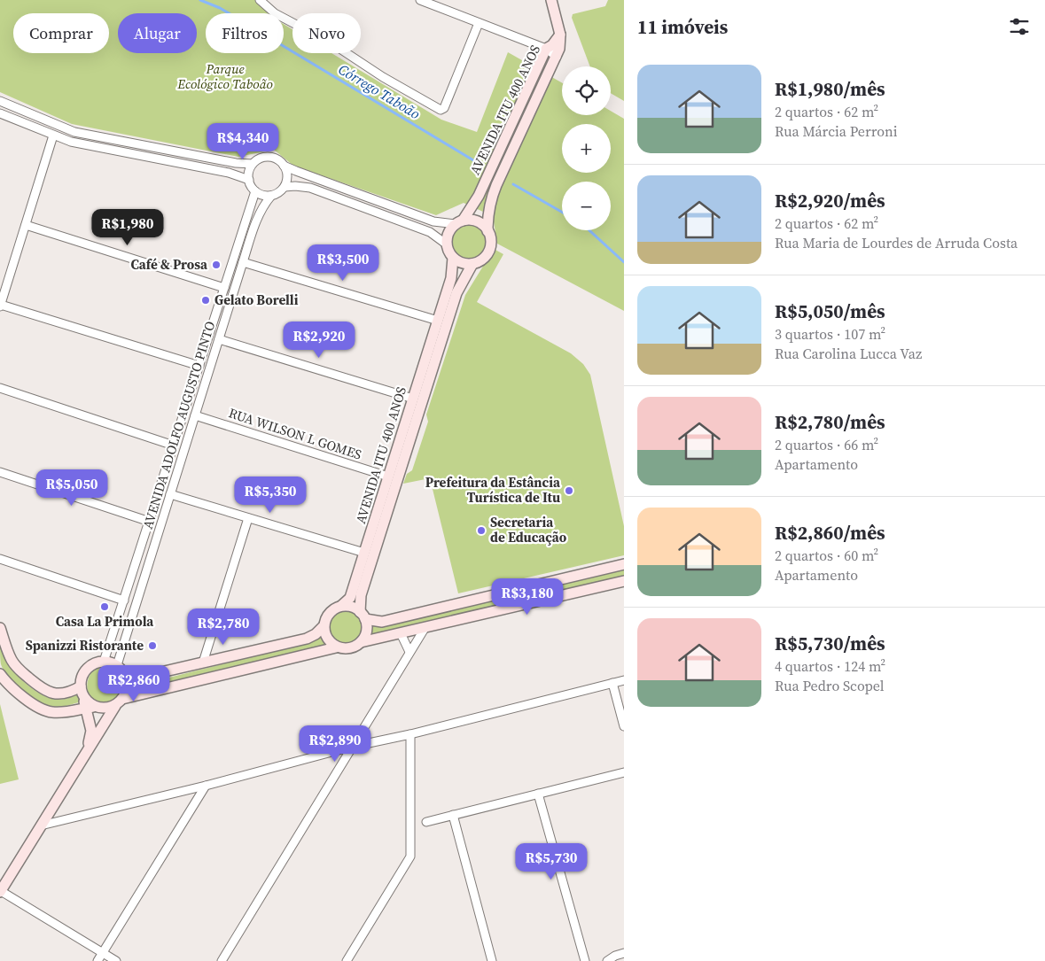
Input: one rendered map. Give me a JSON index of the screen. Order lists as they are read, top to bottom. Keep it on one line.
{"streets":{"street":["AVENIDA ITU 400 ANOS","AVENIDA ADOLFO AUGUSTO PINTO","RUA WILSON L GOMES"]},"crossings":[["AVENIDA ITU 400 ANOS","RUA WILSON L GOMES"],["AVENIDA ADOLFO AUGUSTO PINTO","RUA WILSON L GOMES"]],"water":["Córrego Taboão"],"parks":["Parque Ecológico Taboão"],"places":["Café & Prosa","Gelato Borelli","Prefeitura da Estância Turística de Itu","Secretaria de Educação","Casa La Primola","Spanizzi Ristorante"],"page":{"heading":"11 imóveis","chip":["Comprar","Alugar","Filtros","Novo"],"list":[{"name":"R$1,980/mês","note":"2 quartos · 62 m² · Rua Márcia Perroni"},{"name":"R$2,920/mês","note":"2 quartos · 62 m² · Rua Maria de Lourdes de Arruda Costa"},{"name":"R$5,050/mês","note":"3 quartos · 107 m² · Rua Carolina Lucca Vaz"},{"name":"R$2,780/mês","note":"2 quartos · 66 m² · Apartamento"},{"name":"R$2,860/mês","note":"2 quartos · 60 m² · Apartamento"},{"name":"R$5,730/mês","note":"4 quartos · 124 m² · Rua Pedro Scopel"}],"map_buttons":["+","−"],"price":["R$4,340","R$1,980","R$3,500","R$2,920","R$5,050","R$5,350","R$3,180","R$2,780","R$2,860","R$2,890","R$5,730"]}}
